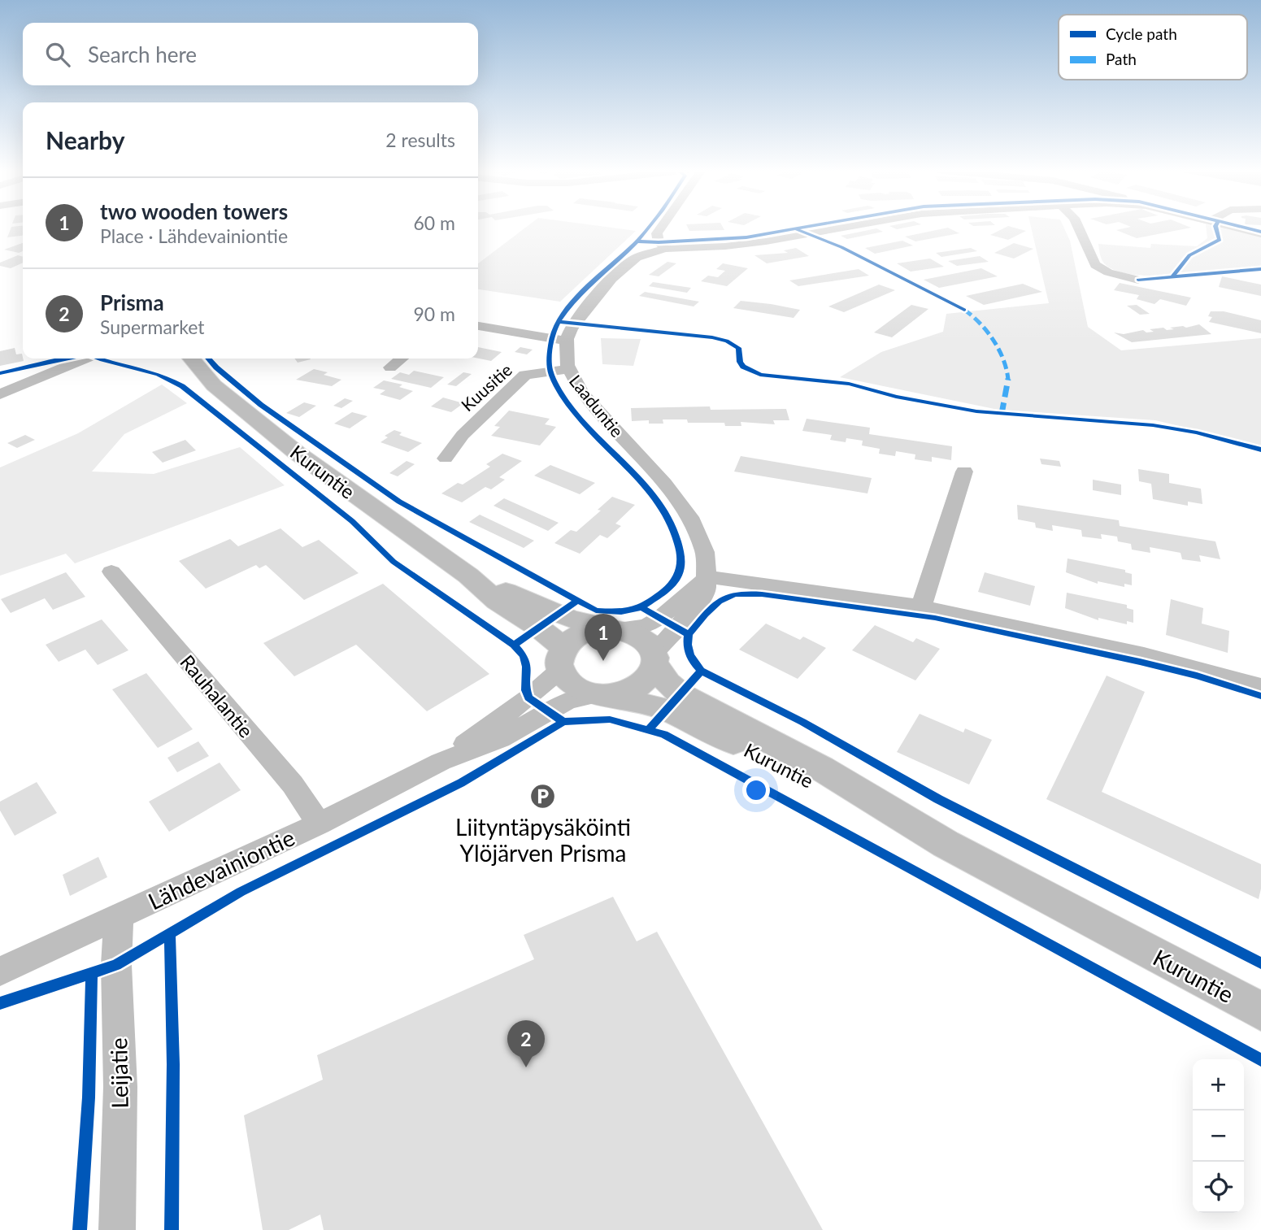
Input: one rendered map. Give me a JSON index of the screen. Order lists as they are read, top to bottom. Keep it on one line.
{"streets":{"main road":["Kuruntie"],"street":["Kuusitie","Laaduntie","Rauhalantie","Lähdevainiontie","Leijatie"]},"crossings":[["Kuusitie","Laaduntie"],["Laaduntie","Kuruntie"],["Laaduntie","Lähdevainiontie"],["Kuruntie","Lähdevainiontie"],["Rauhalantie","Lähdevainiontie"],["Lähdevainiontie","Leijatie"]],"places":{"parking":["Liityntäpysäköinti Ylöjärven Prisma"]},"legend":["Cycle path","Path"],"page":{"search":"Search here","heading":["Nearby","2 results"],"list":[{"mark":"1","name":"two wooden towers","note":"Place · Lähdevainiontie","value":"60 m"},{"mark":"2","name":"Prisma","note":"Supermarket","value":"90 m"}],"pins":["1","2"],"map_buttons":["+","−"]}}
